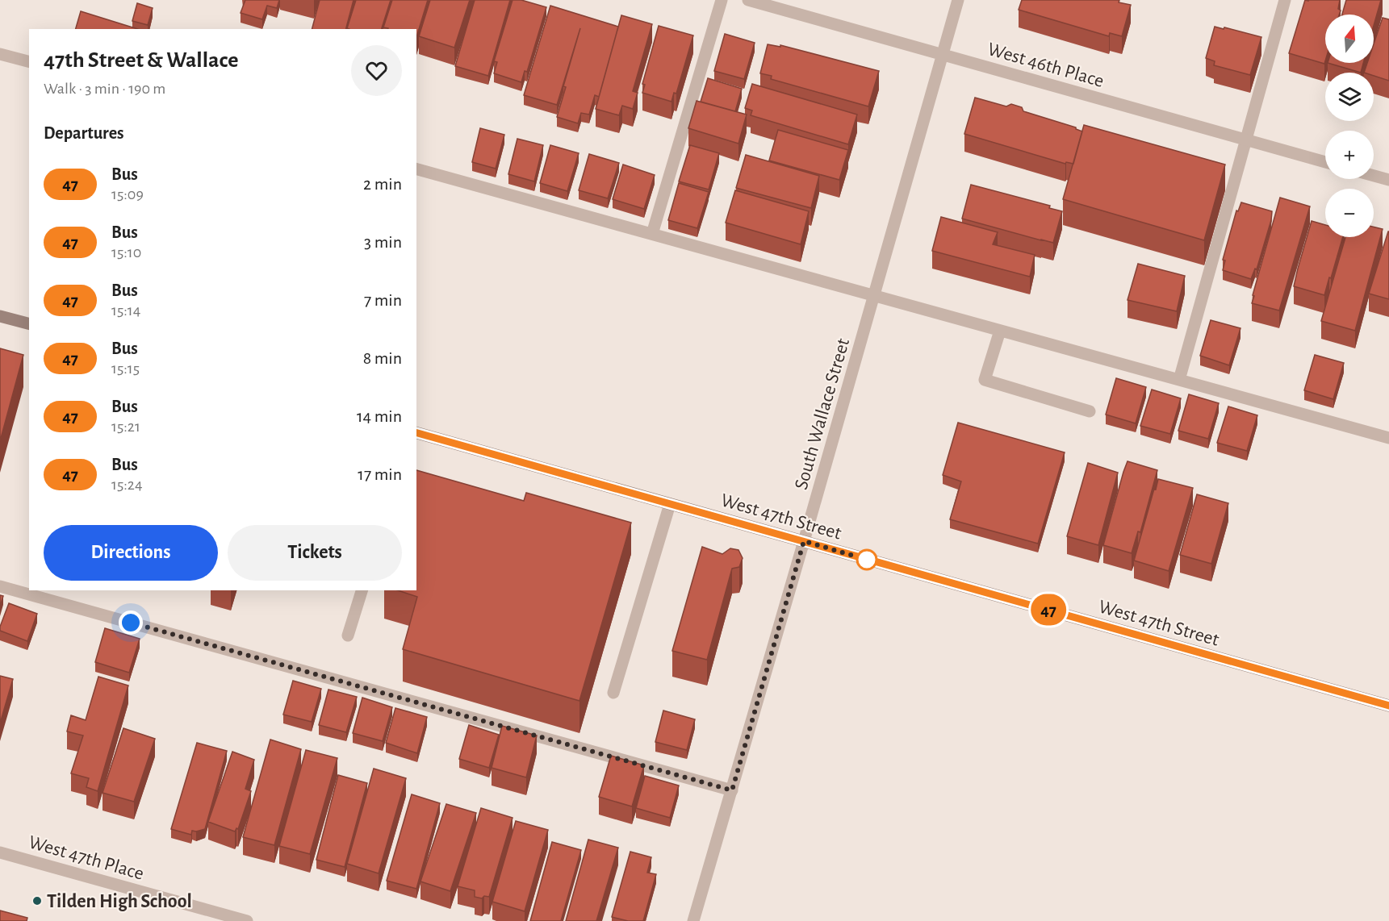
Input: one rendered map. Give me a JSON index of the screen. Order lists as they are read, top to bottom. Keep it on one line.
{"streets":{"main road":["West 47th Street"],"street":["West 46th Place","South Wallace Street","West 47th Place"]},"crossings":[["West 46th Place","South Wallace Street"],["South Wallace Street","West 47th Street"]],"places":["Tilden High School"],"lines":["bus line 47"],"north":"top","page":{"on_map":"47","map_buttons":["+","−"],"heading":[["47th Street & Wallace","Walk · 3 min · 190 m"],"Departures"],"list":[{"mark":"47","name":"Bus","note":"15:09","value":"2 min"},{"mark":"47","name":"Bus","note":"15:10","value":"3 min"},{"mark":"47","name":"Bus","note":"15:14","value":"7 min"},{"mark":"47","name":"Bus","note":"15:15","value":"8 min"},{"mark":"47","name":"Bus","note":"15:21","value":"14 min"},{"mark":"47","name":"Bus","note":"15:24","value":"17 min"}],"buttons":["Directions","Tickets"]}}
